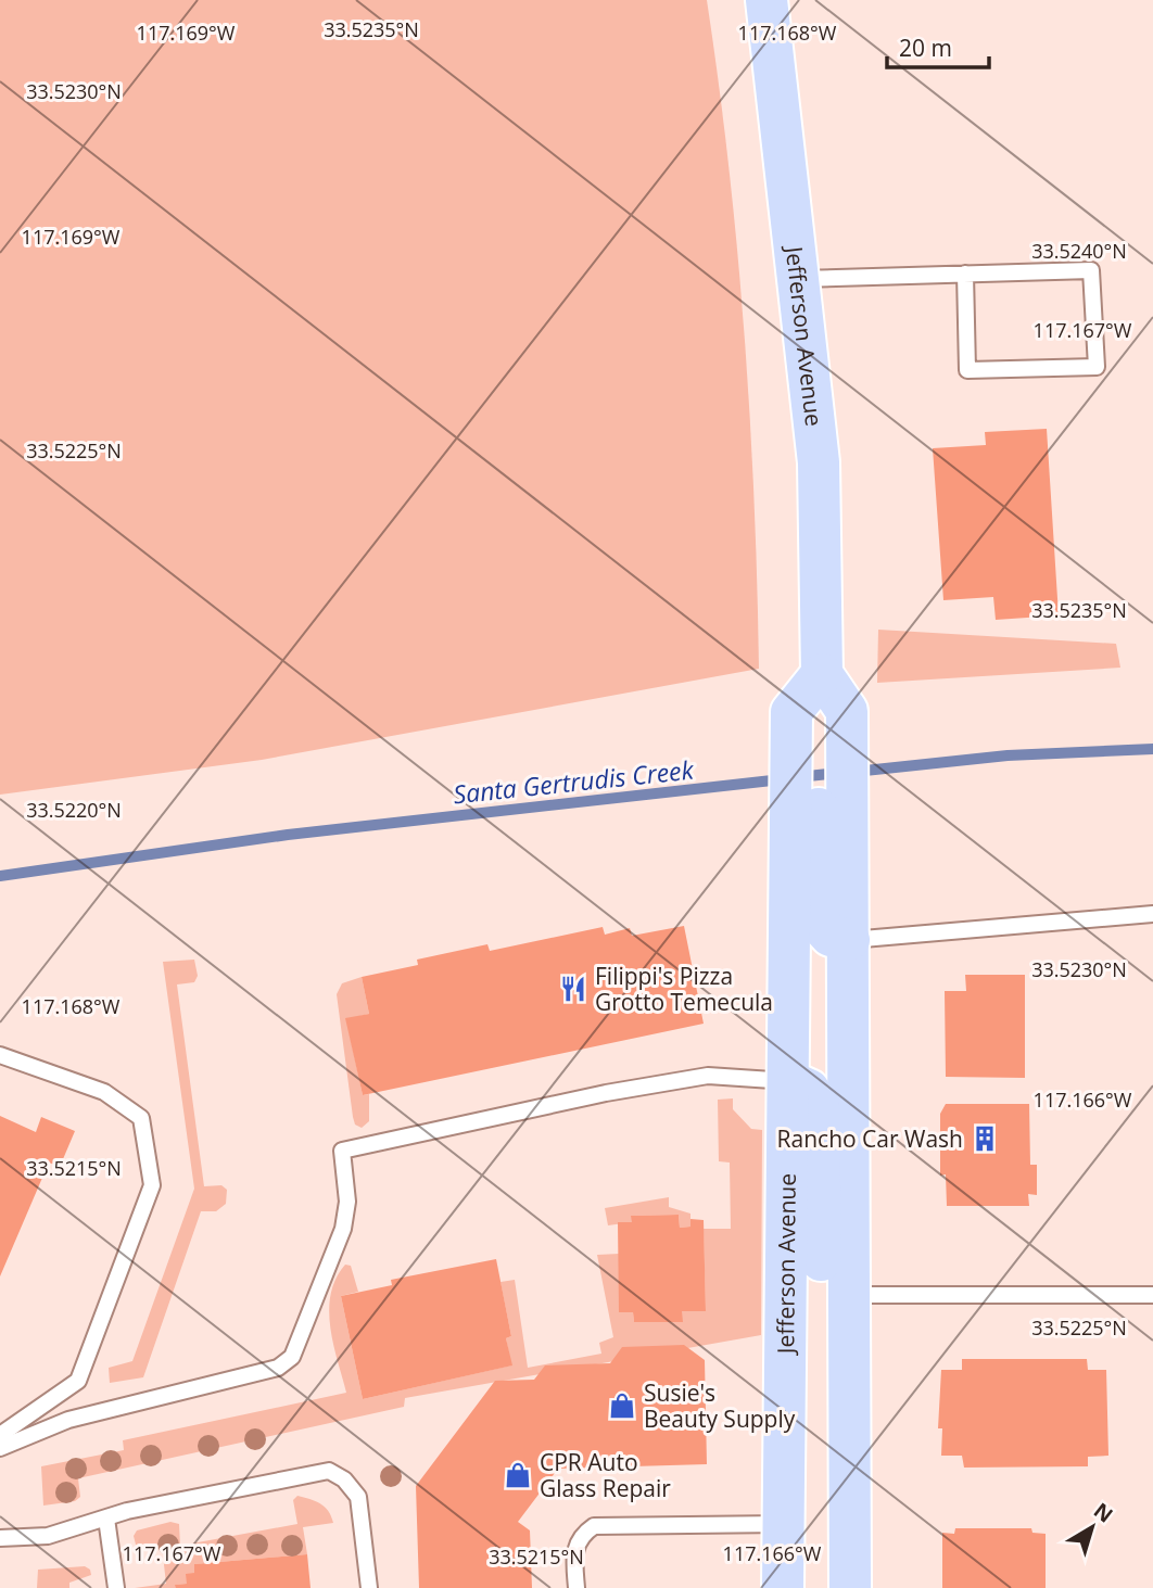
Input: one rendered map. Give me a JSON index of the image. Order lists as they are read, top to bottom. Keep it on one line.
{"streets":{"main road":["Jefferson Avenue"]},"water":["Santa Gertrudis Creek"],"places":{"restaurant":["Filippi's Pizza Grotto Temecula"],"building":["Rancho Car Wash"],"shop":["Susie's Beauty Supply","CPR Auto Glass Repair"]},"scale_bar":"20 m","north":"top right","coordinates":["33.5235°N","117.168°W","117.169°W","33.5230°N","33.5240°N","117.167°W","33.5225°N","33.5220°N","117.166°W","33.5215°N"]}
